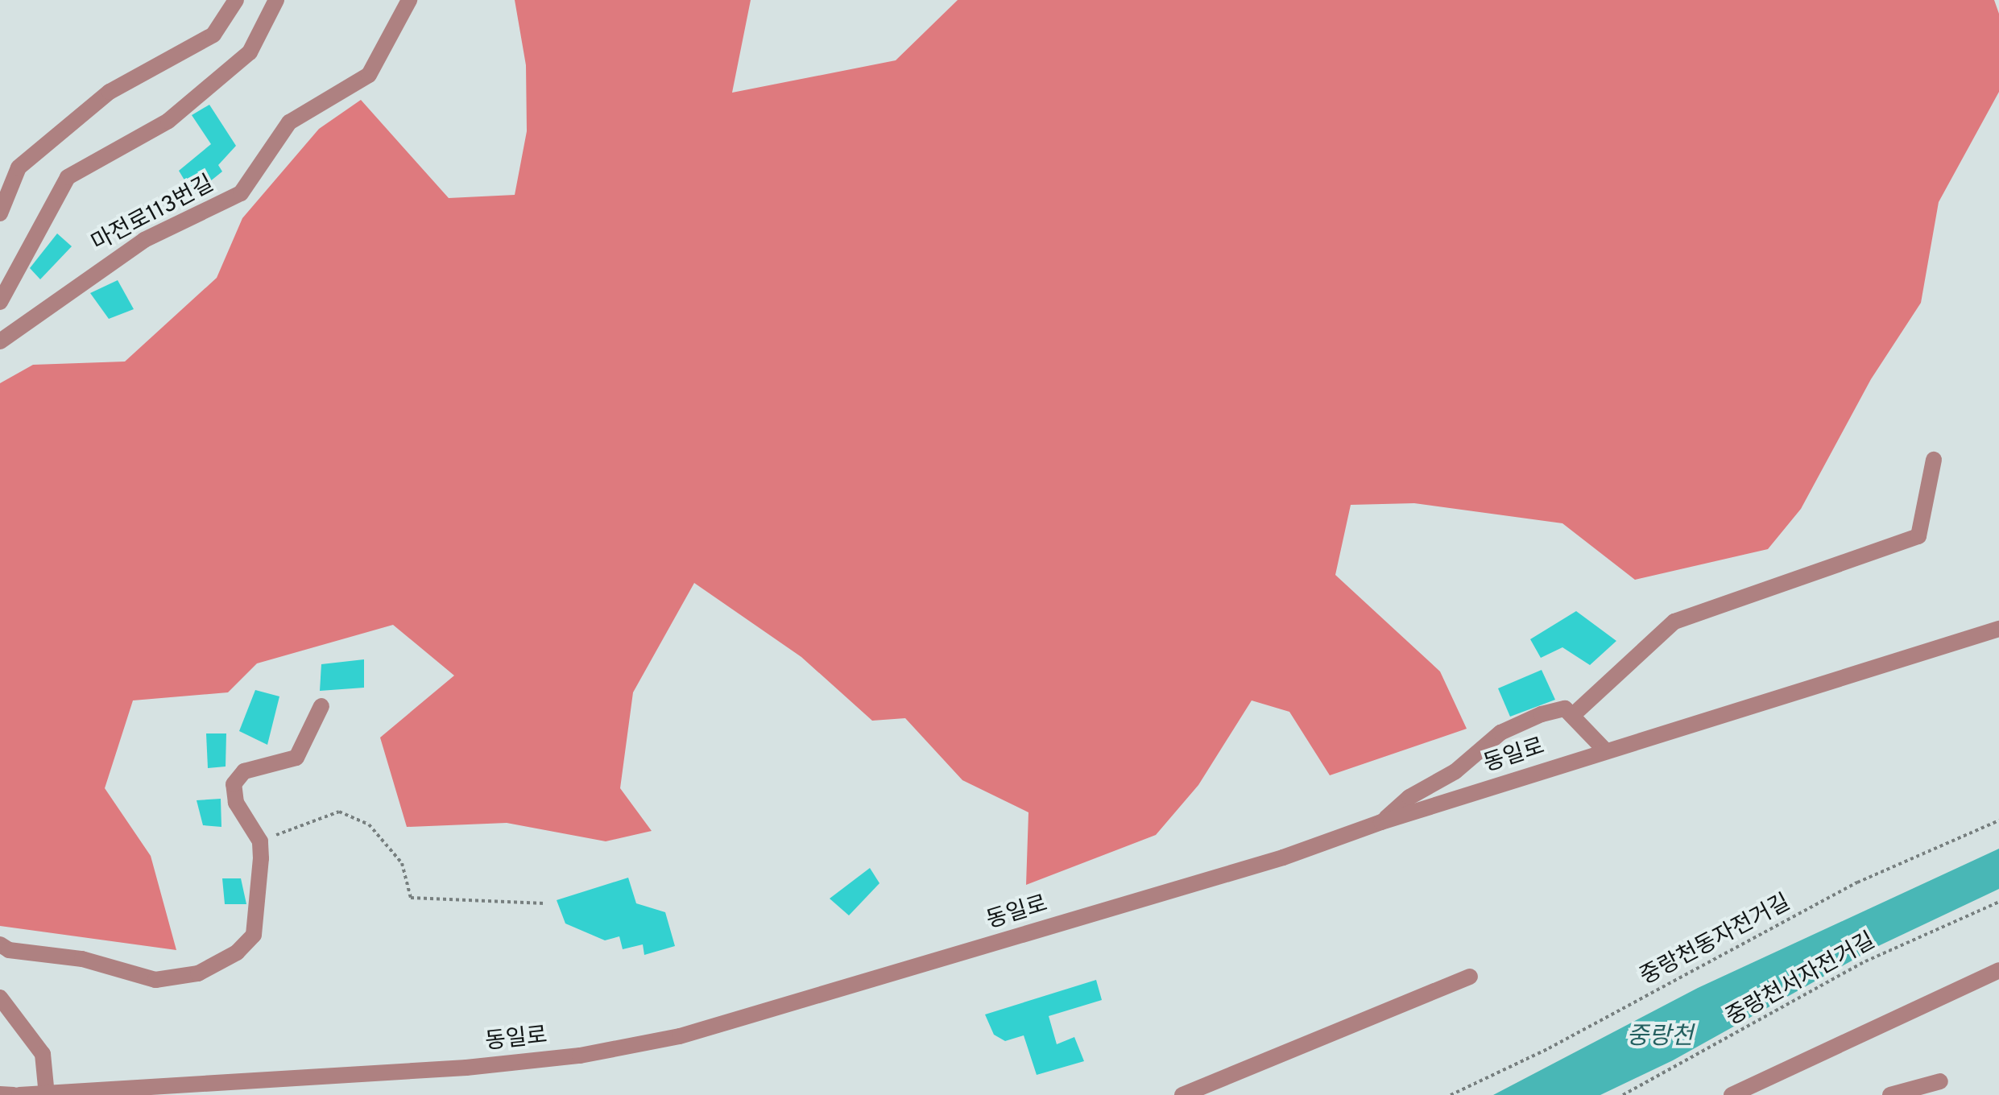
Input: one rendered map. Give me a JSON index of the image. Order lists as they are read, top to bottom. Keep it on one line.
{"streets":{"street":["마전로113번길","동일로"],"path":["중랑천동자전거길","중랑천서자전거길"]},"water":["중랑천"]}
